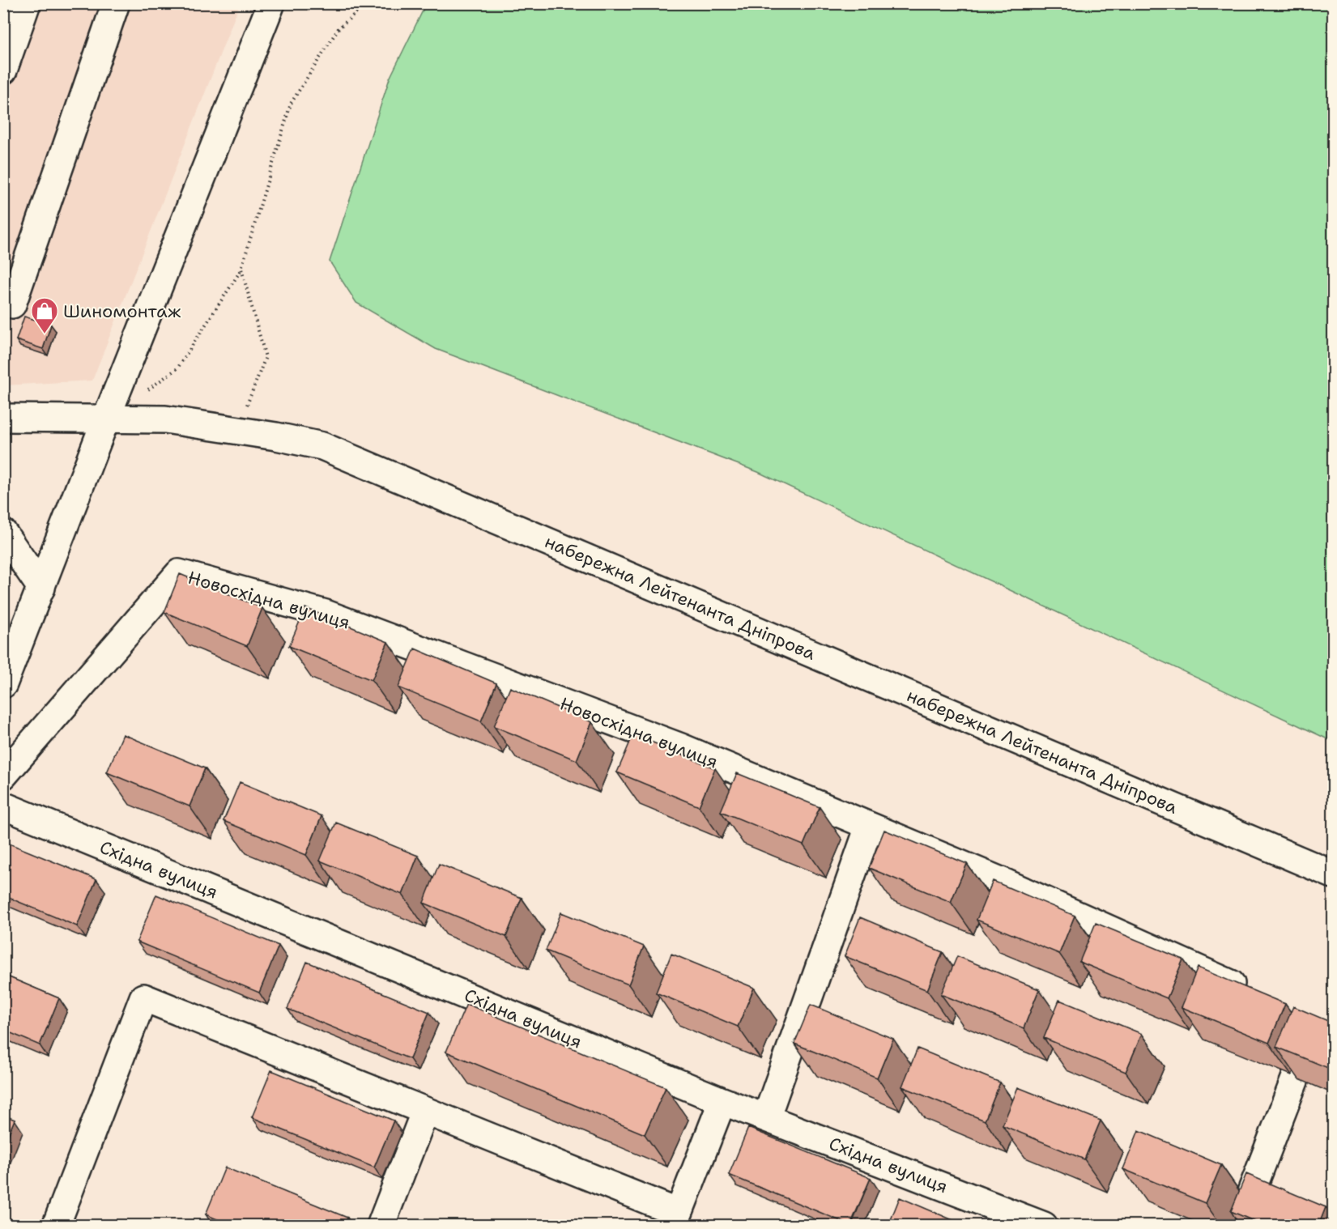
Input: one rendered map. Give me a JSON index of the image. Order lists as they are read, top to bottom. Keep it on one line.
{"streets":{"street":["набережна Лейтенанта Дніпрова","Новосхідна вулиця","Східна вулиця"]},"places":{"shop":["Шиномонтаж"]}}
